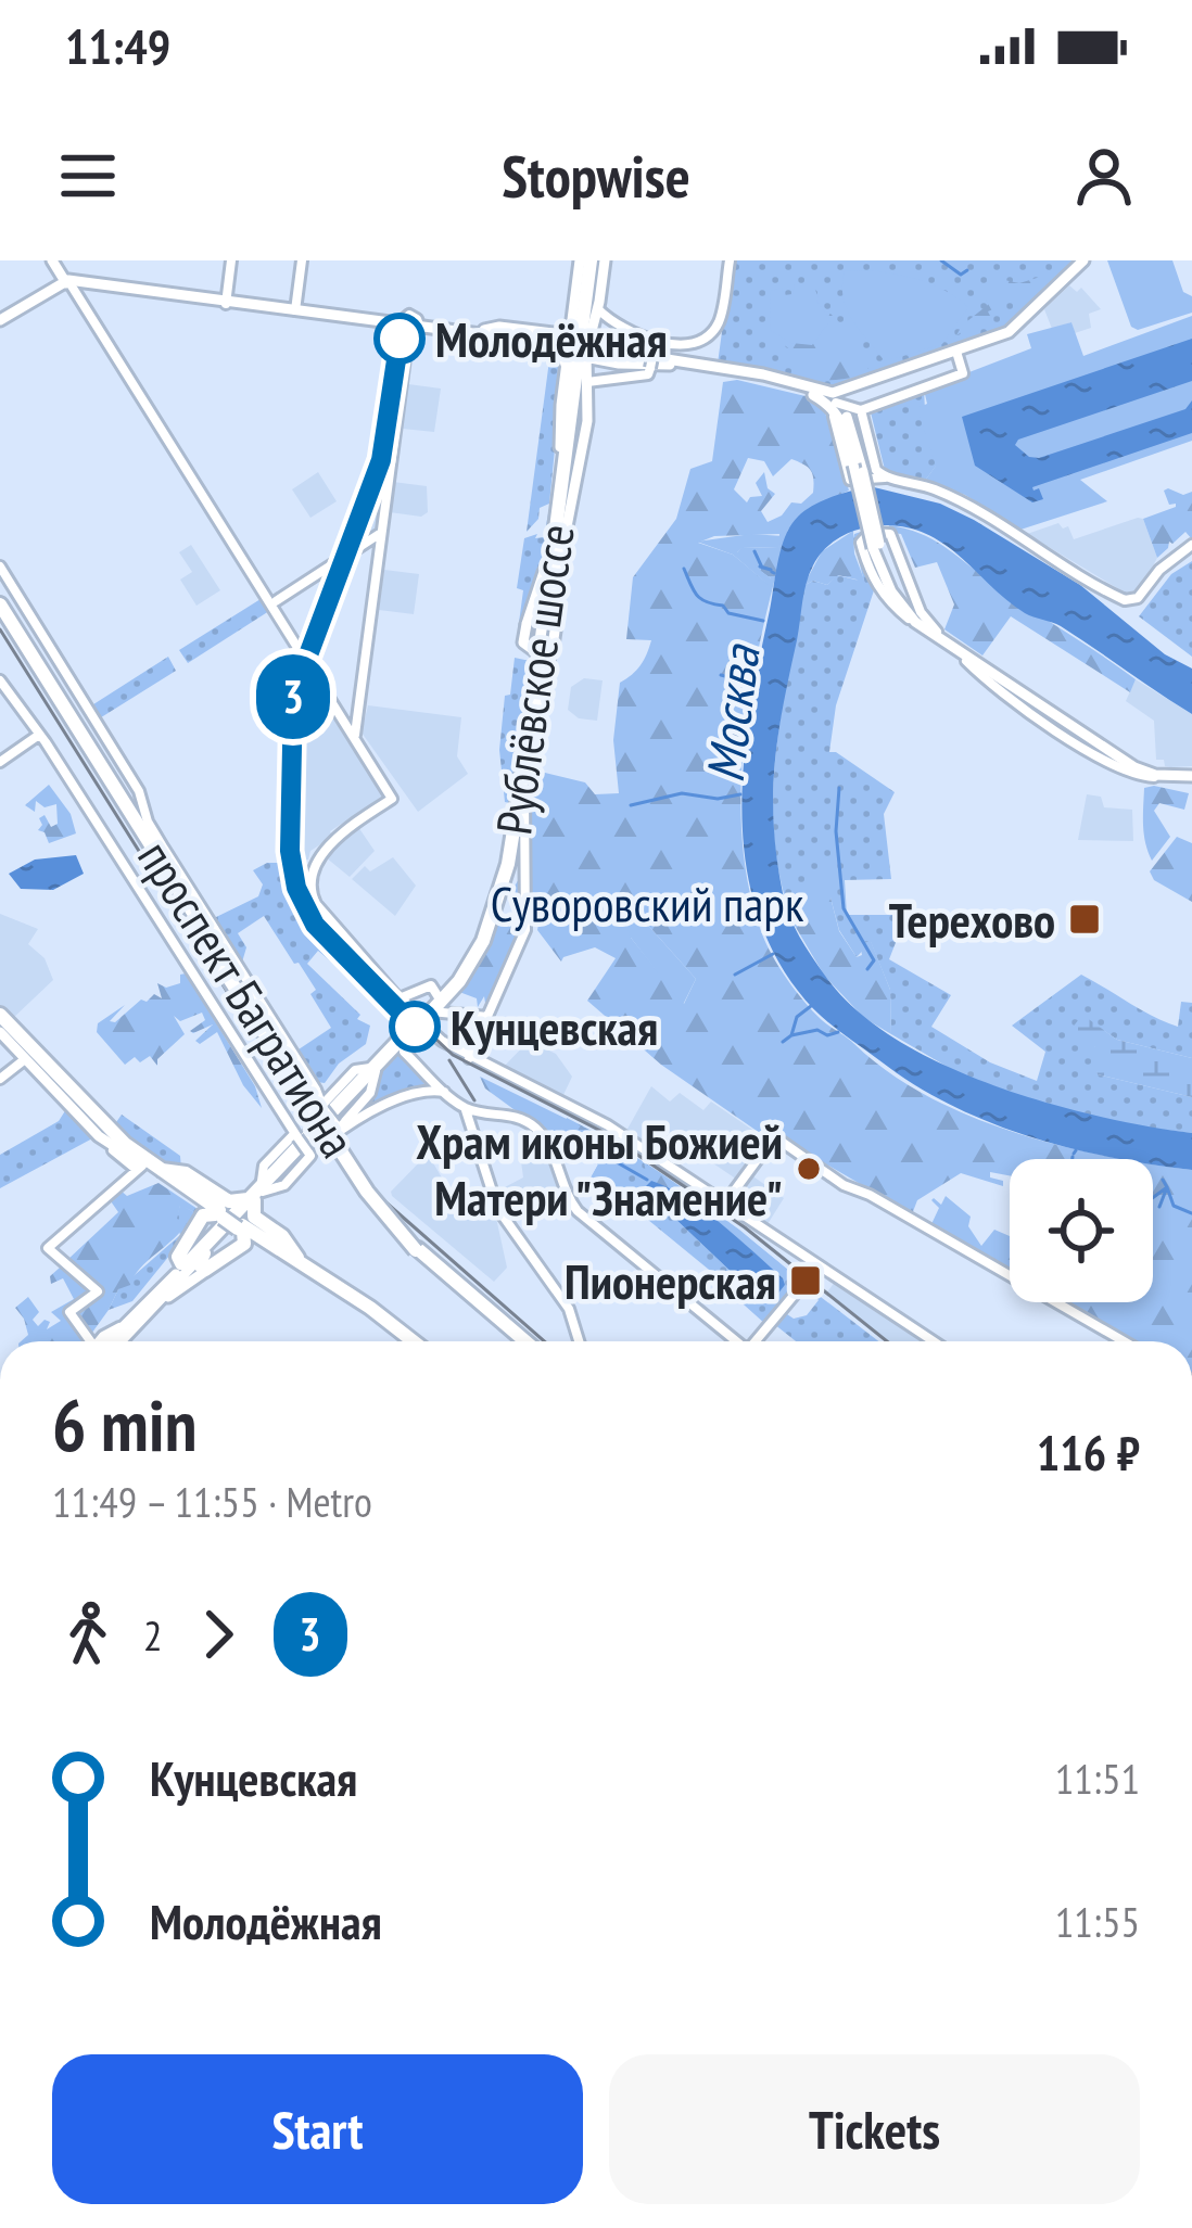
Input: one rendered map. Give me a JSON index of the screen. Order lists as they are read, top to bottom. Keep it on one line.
{"streets":{"main road":["Рублёвское шоссе","проспект Багратиона"]},"water":["Москва"],"parks":["Суворовский парк"],"places":{"other":["Молодёжная","Кунцевская","Храм иконы Божией Матери \"Знамение\""],"transit":["Терехово","Пионерская"]},"lines":["metro line 3"],"page":{"status":"11:49","header":"Stopwise","on_map":"3","heading":["6 min","11:49 – 11:55 · Metro","116 ₽"],"legs":["2","3"],"list":[{"name":"Кунцевская","value":"11:51"},{"name":"Молодёжная","value":"11:55"}],"buttons":["Start","Tickets"]}}
